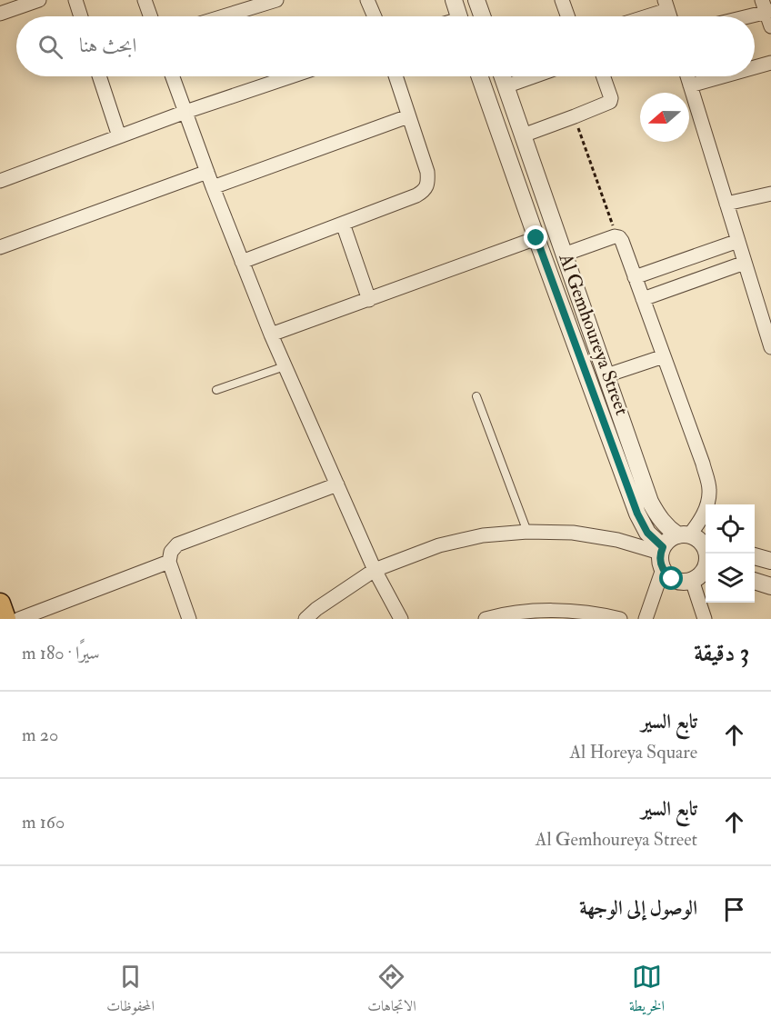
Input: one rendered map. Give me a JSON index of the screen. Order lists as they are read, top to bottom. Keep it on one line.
{"streets":{"street":["Al Gemhoureya Street"]},"north":"left","page":{"search":"ابحث هنا","heading":["3 دقيقة","سيرًا · 180 m"],"list":[["تابع السير","Al Horeya Square","20 m"],["تابع السير","Al Gemhoureya Street","160 m"],"الوصول إلى الوجهة"],"nav":["الخريطة","الاتجاهات","المحفوظات"]}}
